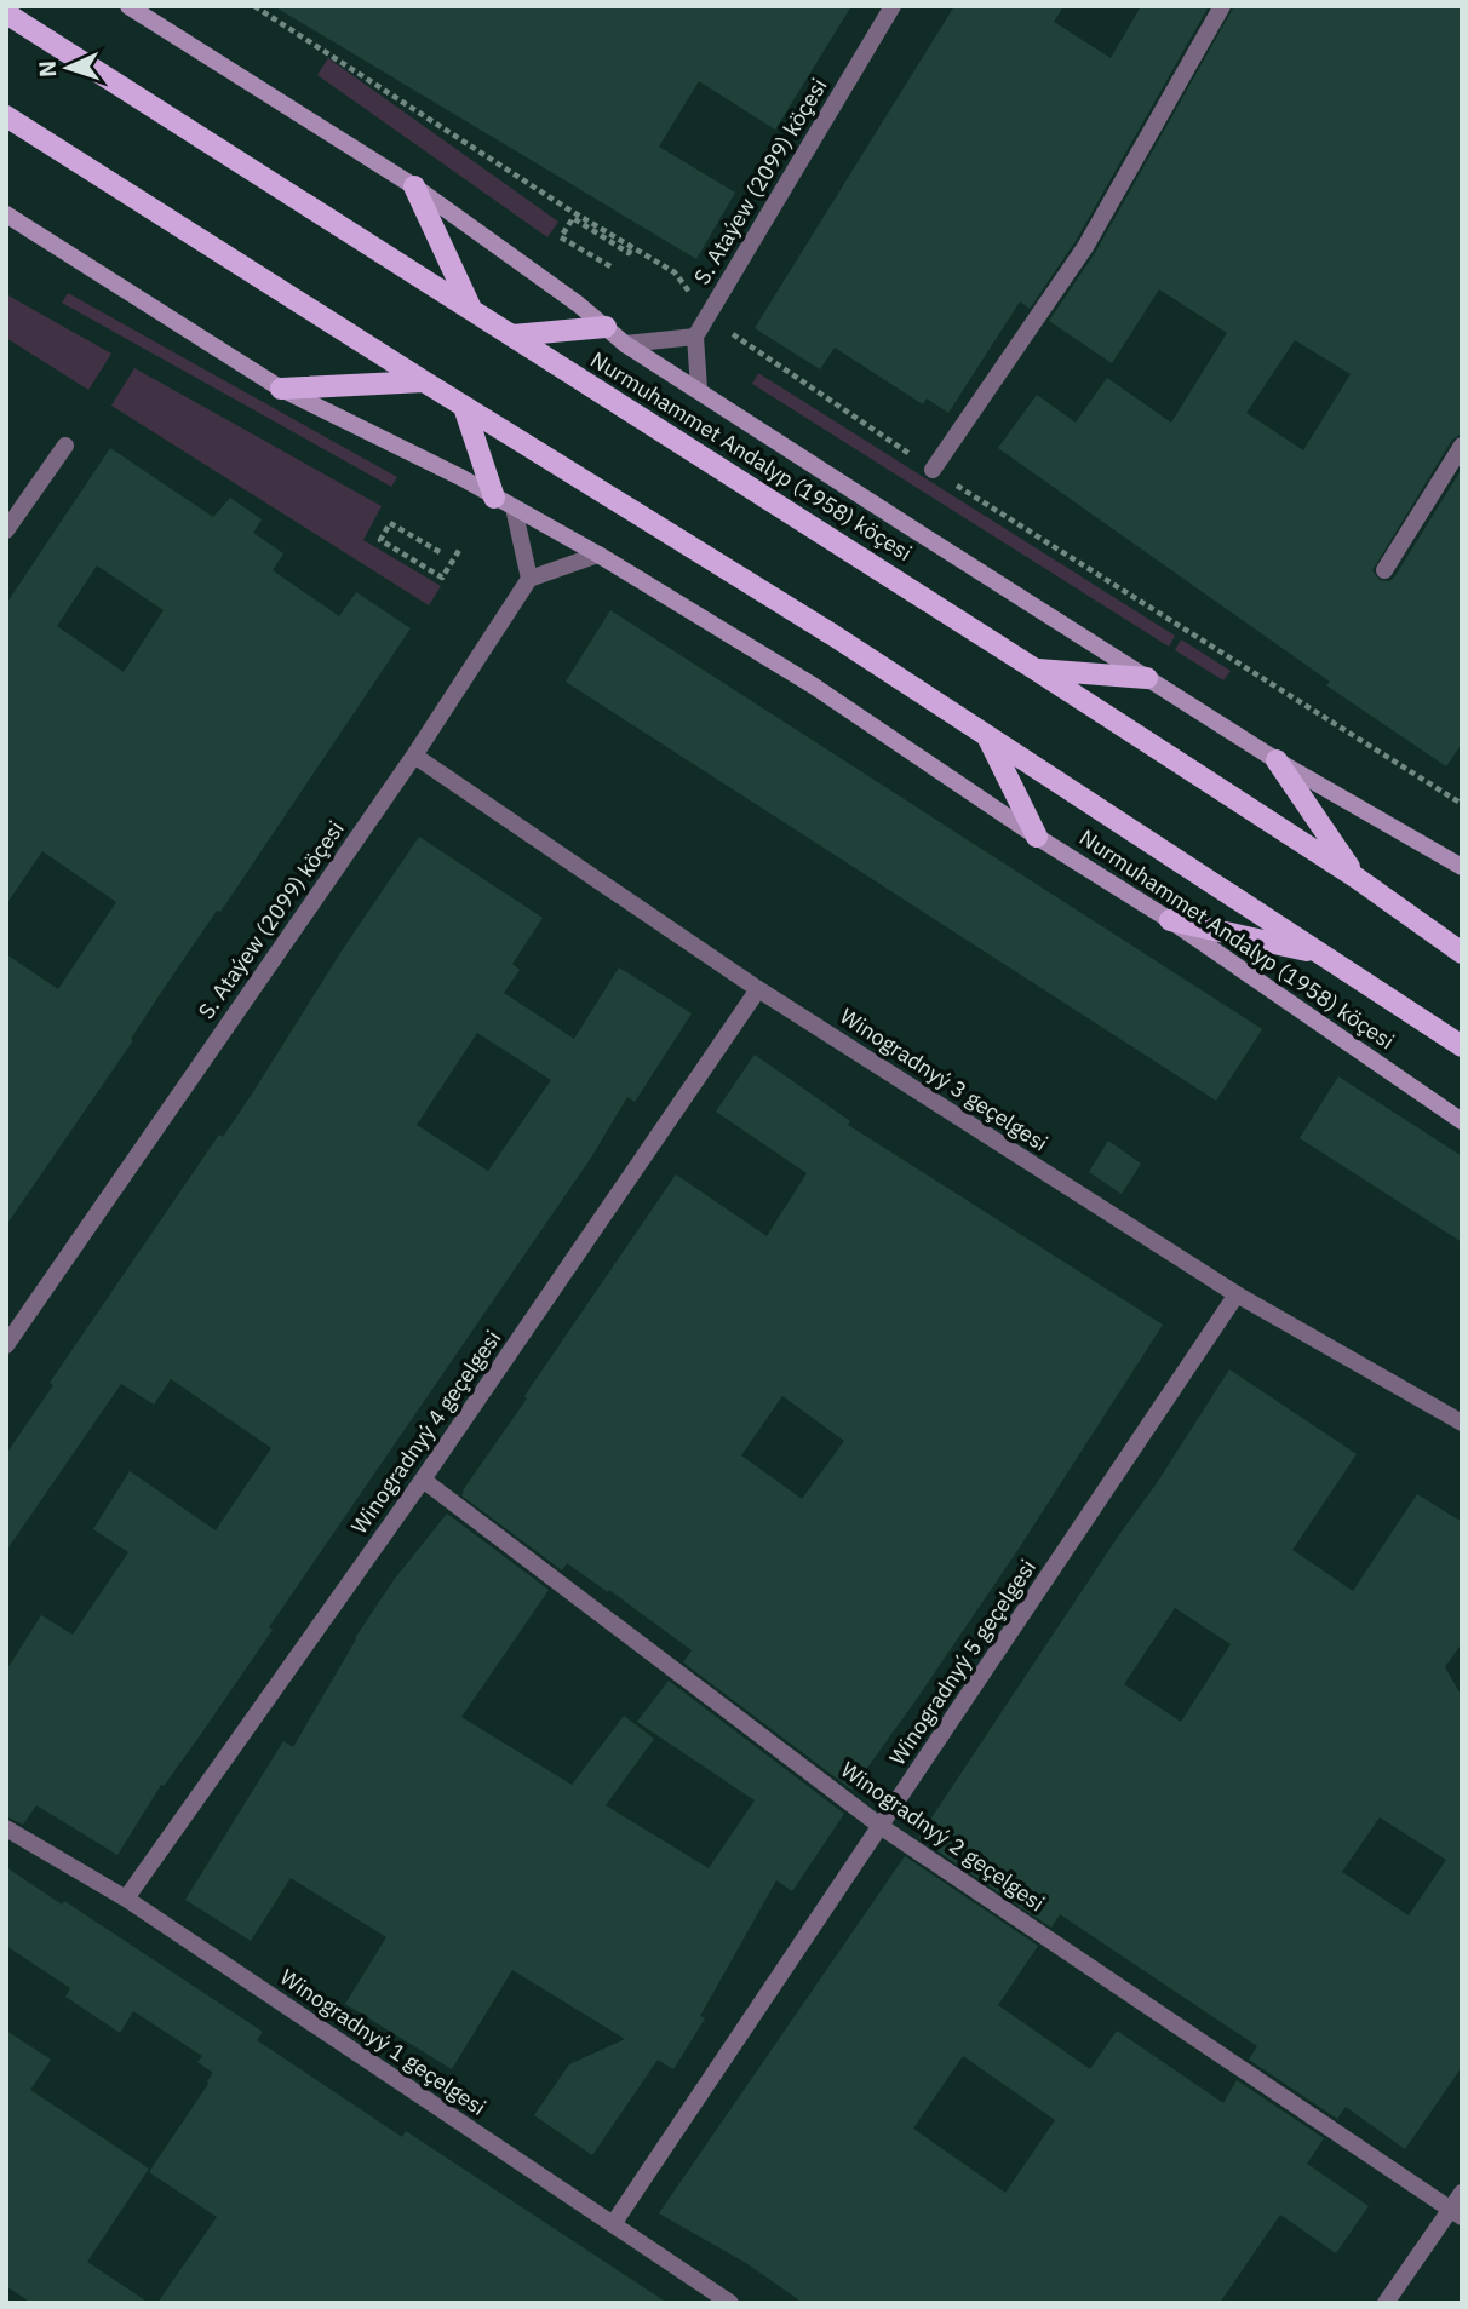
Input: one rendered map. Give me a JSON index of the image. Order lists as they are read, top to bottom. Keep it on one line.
{"streets":{"main road":["Nurmuhammet Andalyp (1958) köçesi"],"street":["S. Ataýew (2099) köçesi","Winogradnyý 3 geçelgesi","Winogradnyý 4 geçelgesi","Winogradnyý 5 geçelgesi","Winogradnyý 2 geçelgesi","Winogradnyý 1 geçelgesi"]},"crossings":[["S. Ataýew (2099) köçesi","Nurmuhammet Andalyp (1958) köçesi"],["S. Ataýew (2099) köçesi","Winogradnyý 3 geçelgesi"],["Winogradnyý 3 geçelgesi","Winogradnyý 4 geçelgesi"],["Winogradnyý 3 geçelgesi","Winogradnyý 5 geçelgesi"],["Winogradnyý 4 geçelgesi","Winogradnyý 2 geçelgesi"],["Winogradnyý 4 geçelgesi","Winogradnyý 1 geçelgesi"],["Winogradnyý 5 geçelgesi","Winogradnyý 2 geçelgesi"],["Winogradnyý 5 geçelgesi","Winogradnyý 1 geçelgesi"]],"north":"left"}
